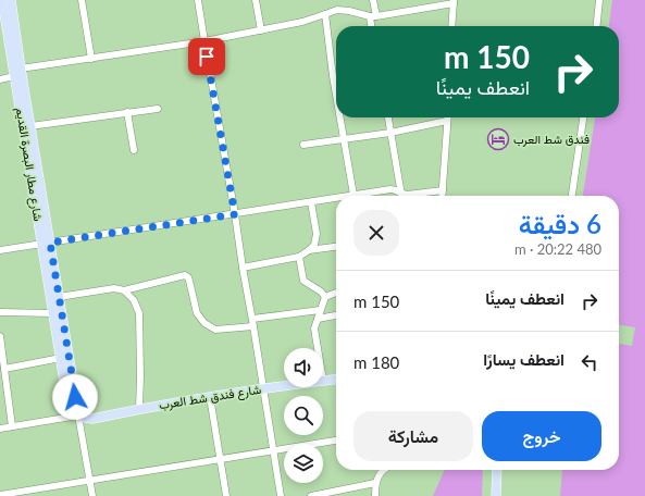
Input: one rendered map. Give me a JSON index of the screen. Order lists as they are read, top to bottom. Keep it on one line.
{"streets":{"main road":["شارع مطار البصرة القديم","شارع فندق شط العرب"]},"crossings":[["شارع مطار البصرة القديم","شارع فندق شط العرب"]],"places":{"hotel":["فندق شط العرب"]},"page":{"turn":["150 m","انعطف يمينًا"],"heading":["6 دقيقة","480 m · 20:22"],"list":[{"name":"انعطف يمينًا","value":"150 m"},{"name":"انعطف يسارًا","value":"180 m"}],"buttons":["خروج","مشاركة"]}}
